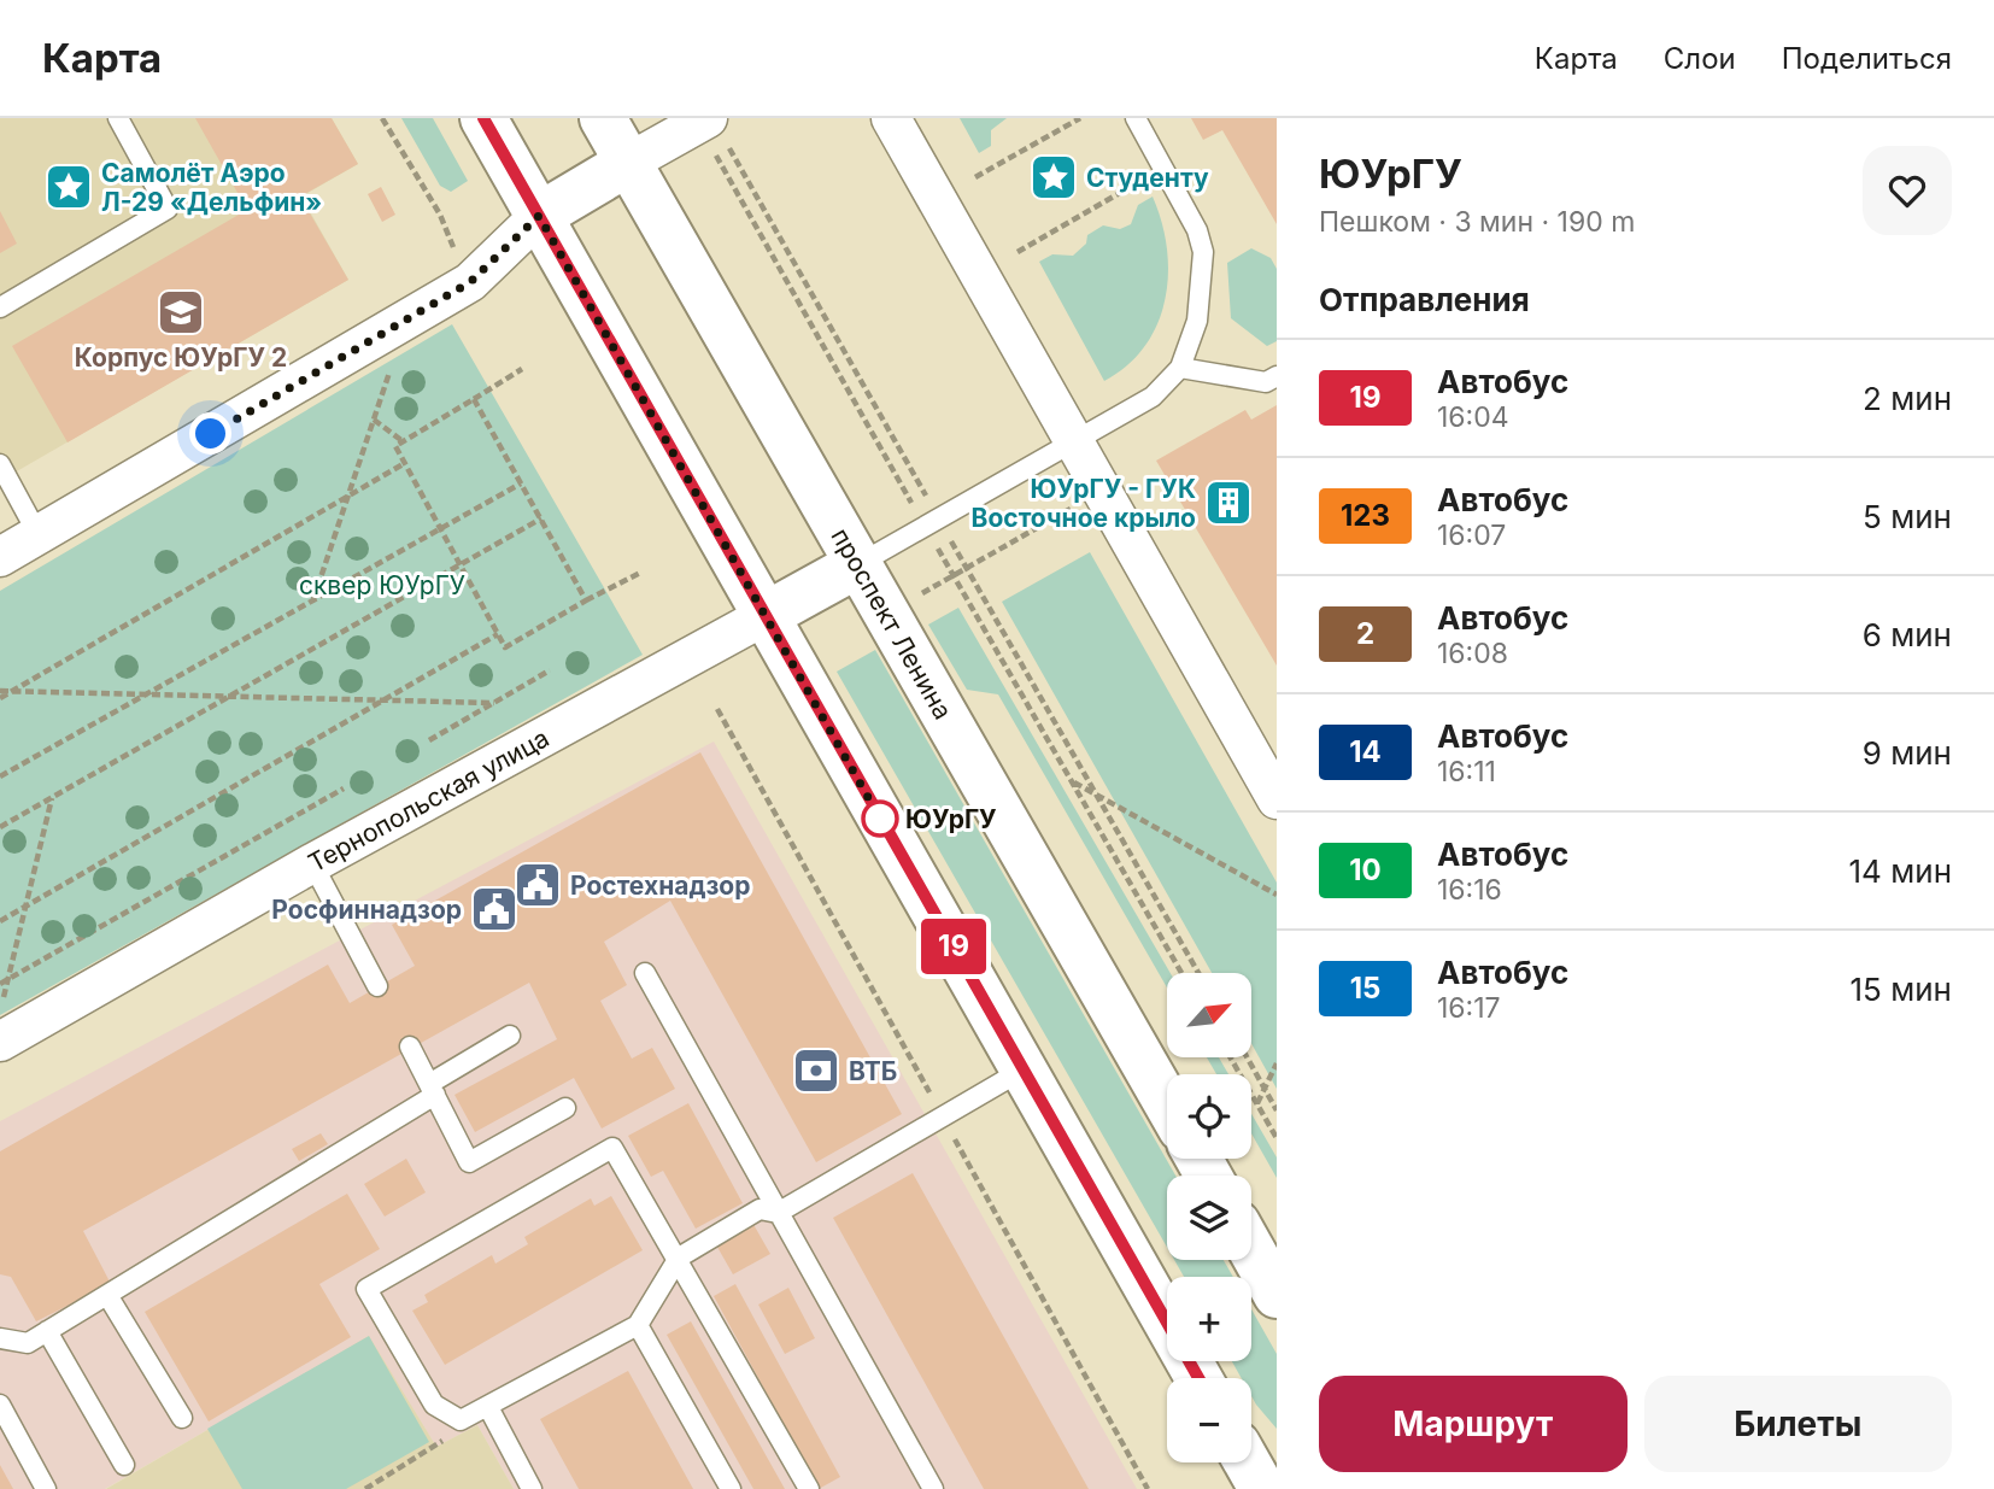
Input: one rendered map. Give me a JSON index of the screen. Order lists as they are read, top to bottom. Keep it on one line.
{"streets":{"main road":["проспект Ленина","Тернопольская улица"]},"crossings":[["проспект Ленина","Тернопольская улица"]],"parks":["сквер ЮУрГУ"],"places":{"place":["Студенту","Самолёт Аэро Л-29 «Дельфин»"],"school or university":["Корпус ЮУрГУ 2"],"building":["ЮУрГУ - ГУК Восточное крыло"],"other":["ЮУрГУ"],"public building":["Ростехнадзор","Росфиннадзор"],"bank":["ВТБ"]},"lines":["bus line 19"],"north":"top right","page":{"header":"Карта","nav":["Карта","Слои","Поделиться"],"on_map":"19","heading":[["ЮУрГУ","Пешком · 3 мин · 190 m"],"Отправления"],"list":[{"mark":"19","name":"Автобус","note":"16:04","value":"2 мин"},{"mark":"123","name":"Автобус","note":"16:07","value":"5 мин"},{"mark":"2","name":"Автобус","note":"16:08","value":"6 мин"},{"mark":"14","name":"Автобус","note":"16:11","value":"9 мин"},{"mark":"10","name":"Автобус","note":"16:16","value":"14 мин"},{"mark":"15","name":"Автобус","note":"16:17","value":"15 мин"}],"map_buttons":["+","−"],"buttons":["Маршрут","Билеты"]}}
